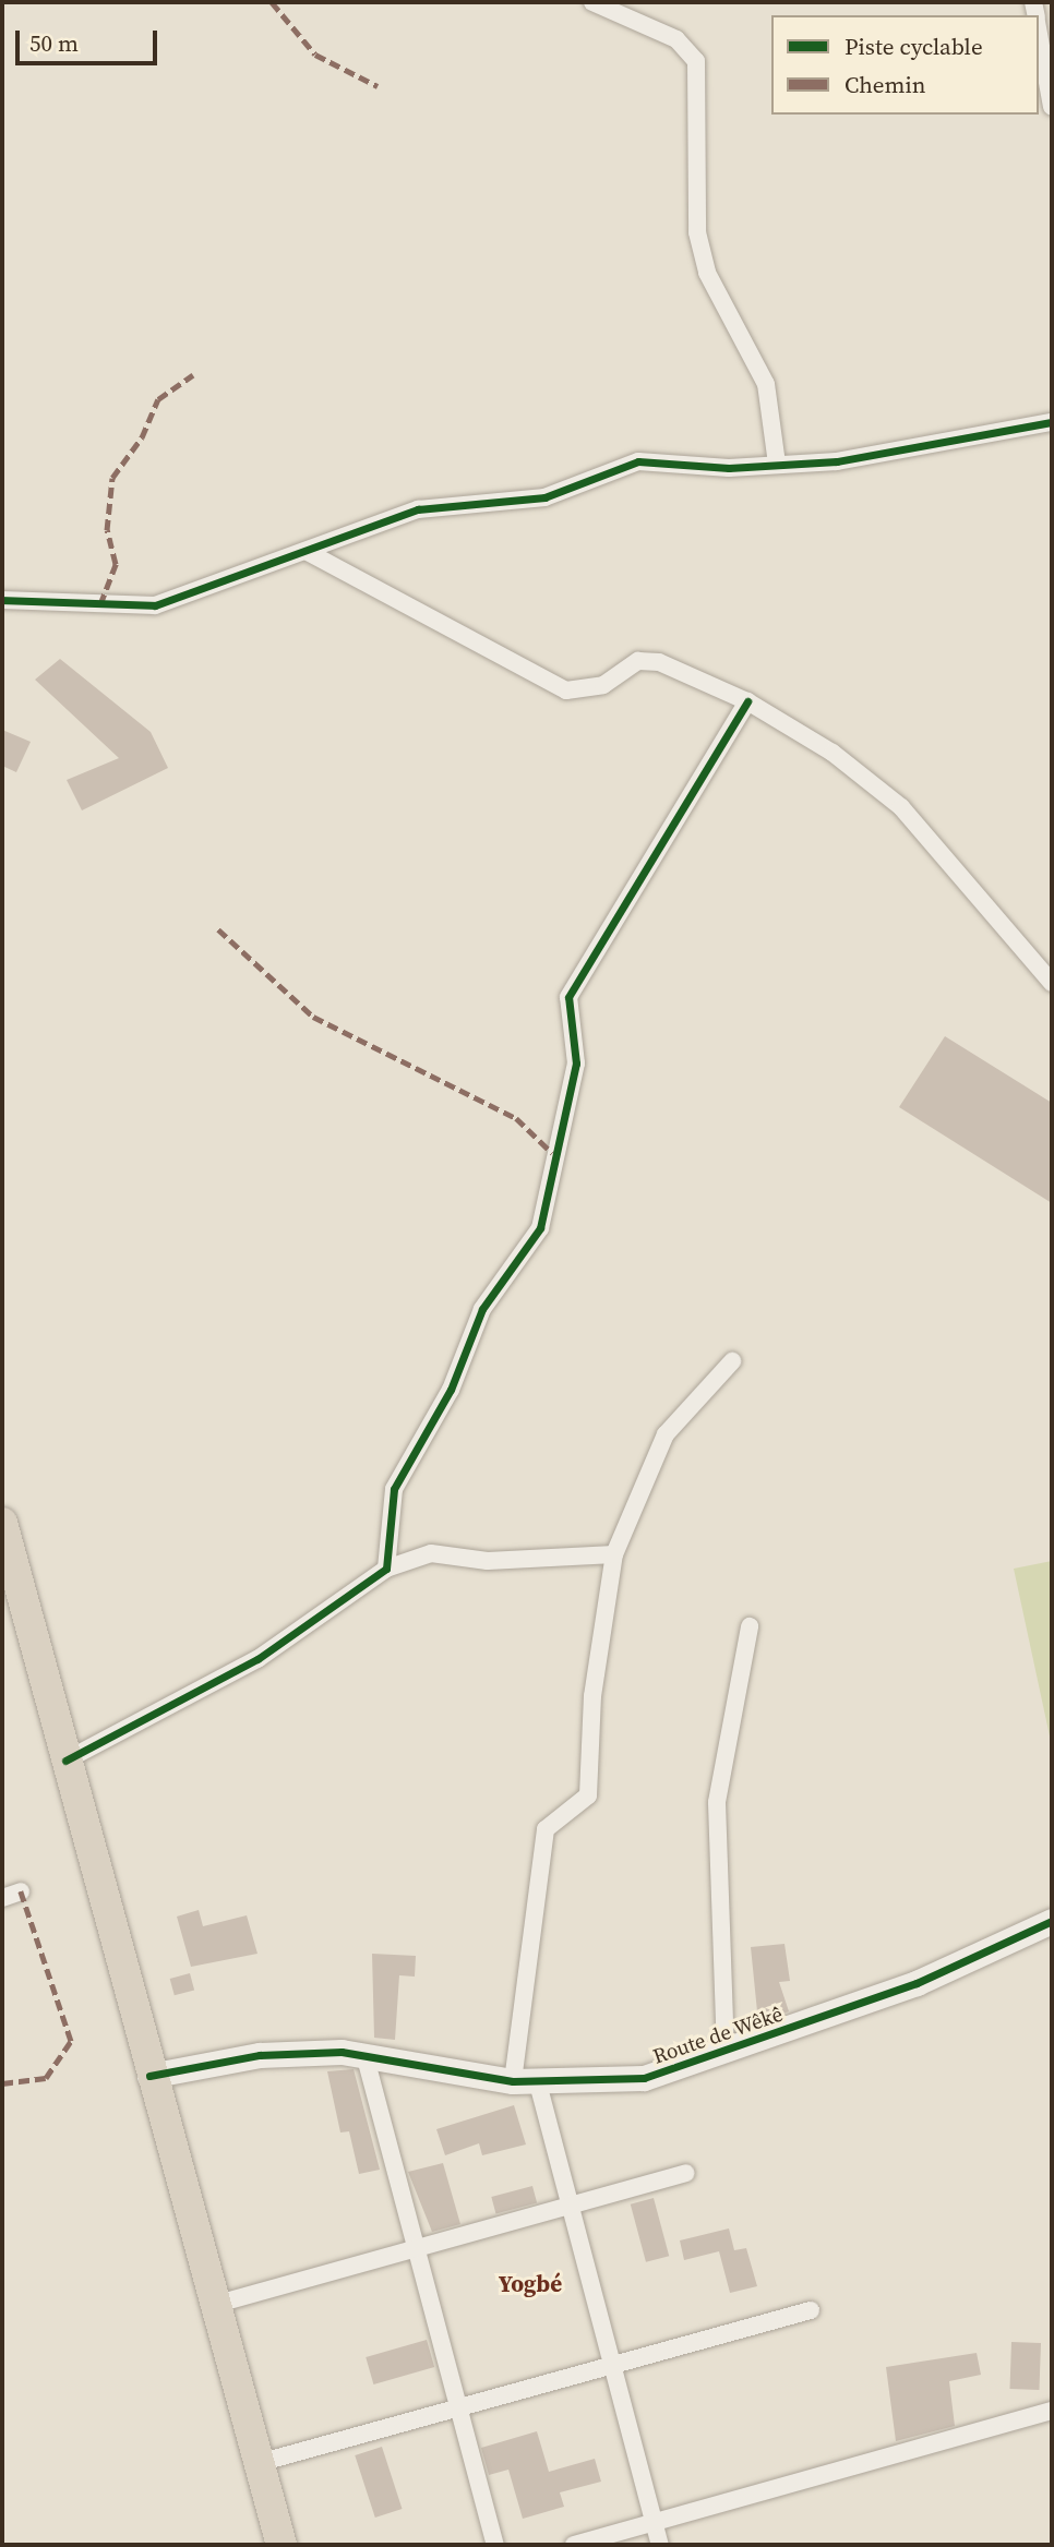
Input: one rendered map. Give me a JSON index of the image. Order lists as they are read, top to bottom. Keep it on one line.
{"streets":{"street":["Route de Wêkê"]},"districts":["Yogbé"],"legend":["Piste cyclable","Chemin"],"scale_bar":"50 m"}
